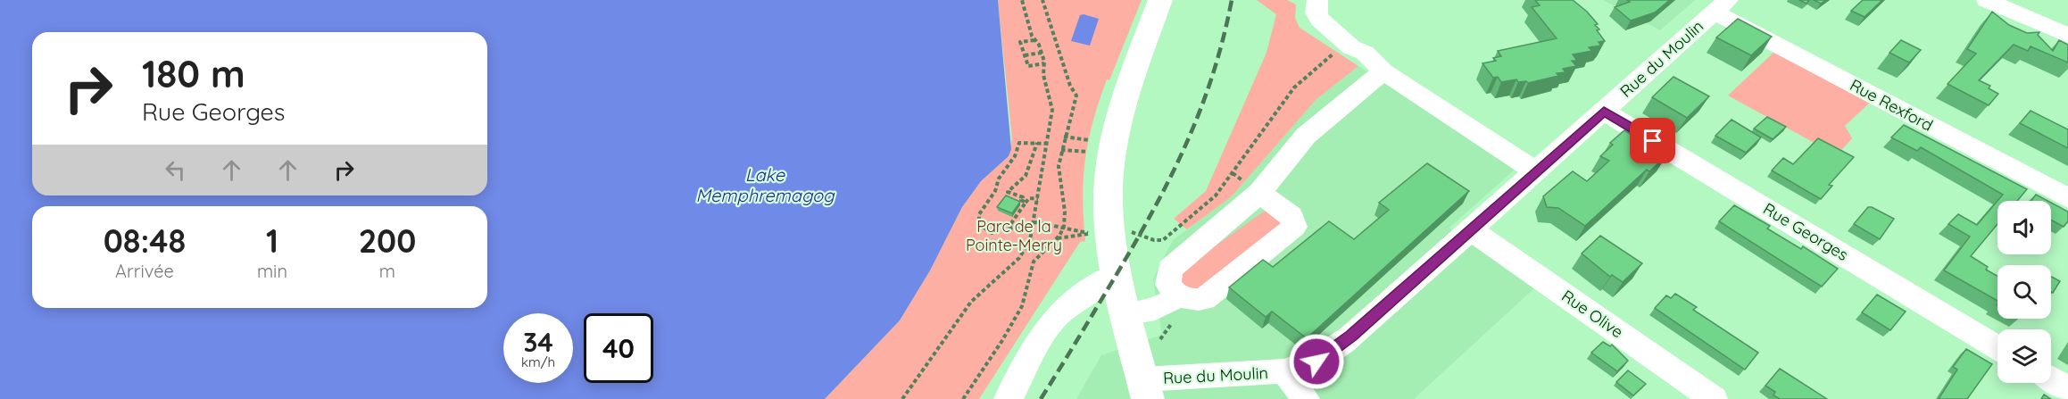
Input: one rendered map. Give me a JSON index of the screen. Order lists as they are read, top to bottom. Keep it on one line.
{"streets":{"street":["Rue du Moulin","Rue Rexford","Rue Georges","Rue Olive"]},"crossings":[["Rue du Moulin","Rue Rexford"],["Rue du Moulin","Rue Georges"],["Rue du Moulin","Rue Olive"]],"water":["Lake Memphremagog"],"parks":["Parc de la Pointe-Merry"],"page":{"turn":["180 m","Rue Georges"],"eta":["08:48","Arrivée","1","min","200","m"],"speed":"34 km/h","limit":"40"}}
